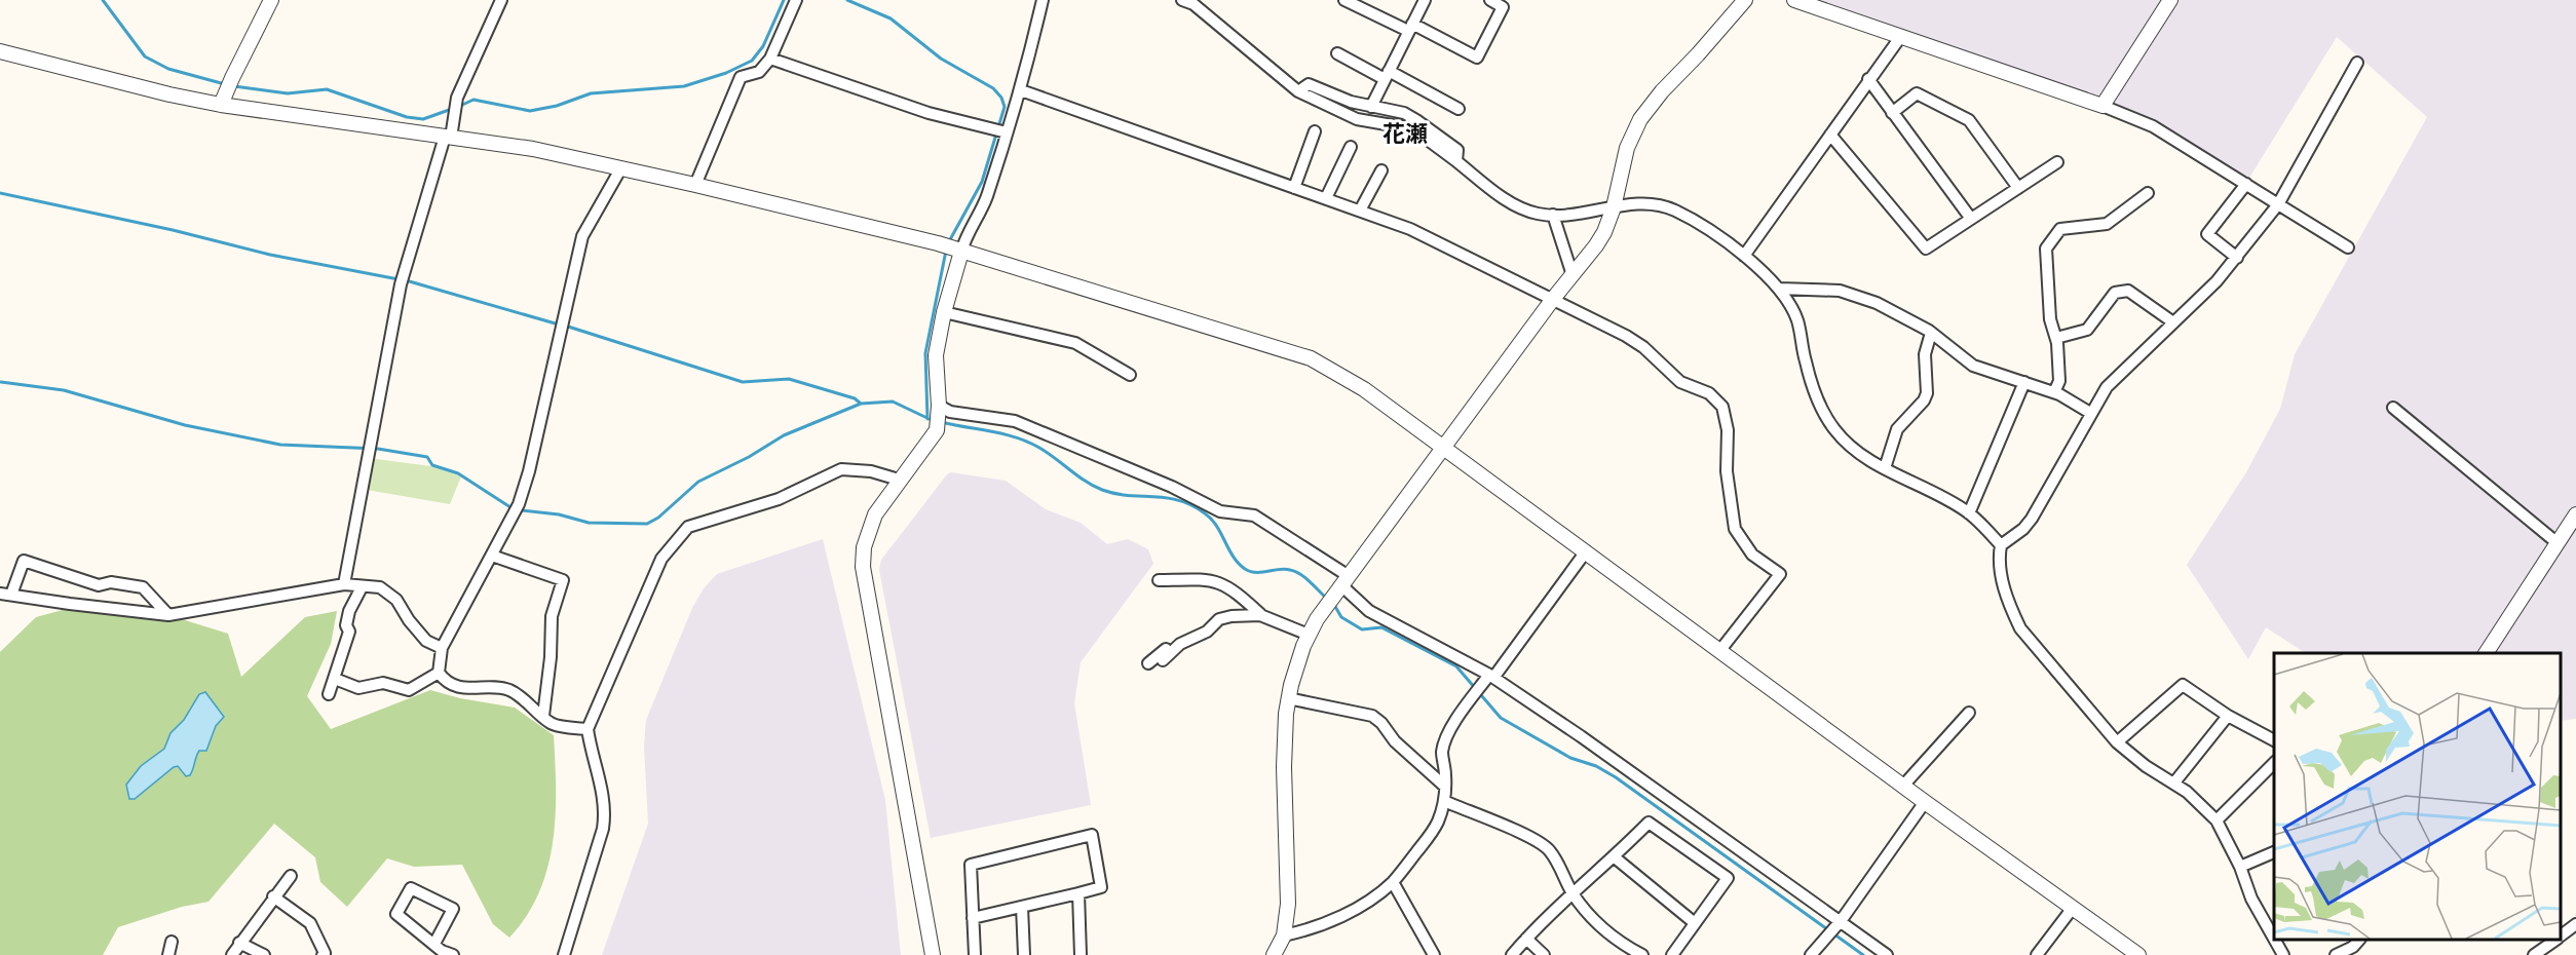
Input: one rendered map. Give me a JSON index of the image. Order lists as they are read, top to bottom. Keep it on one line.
{"districts":["花瀬"]}
